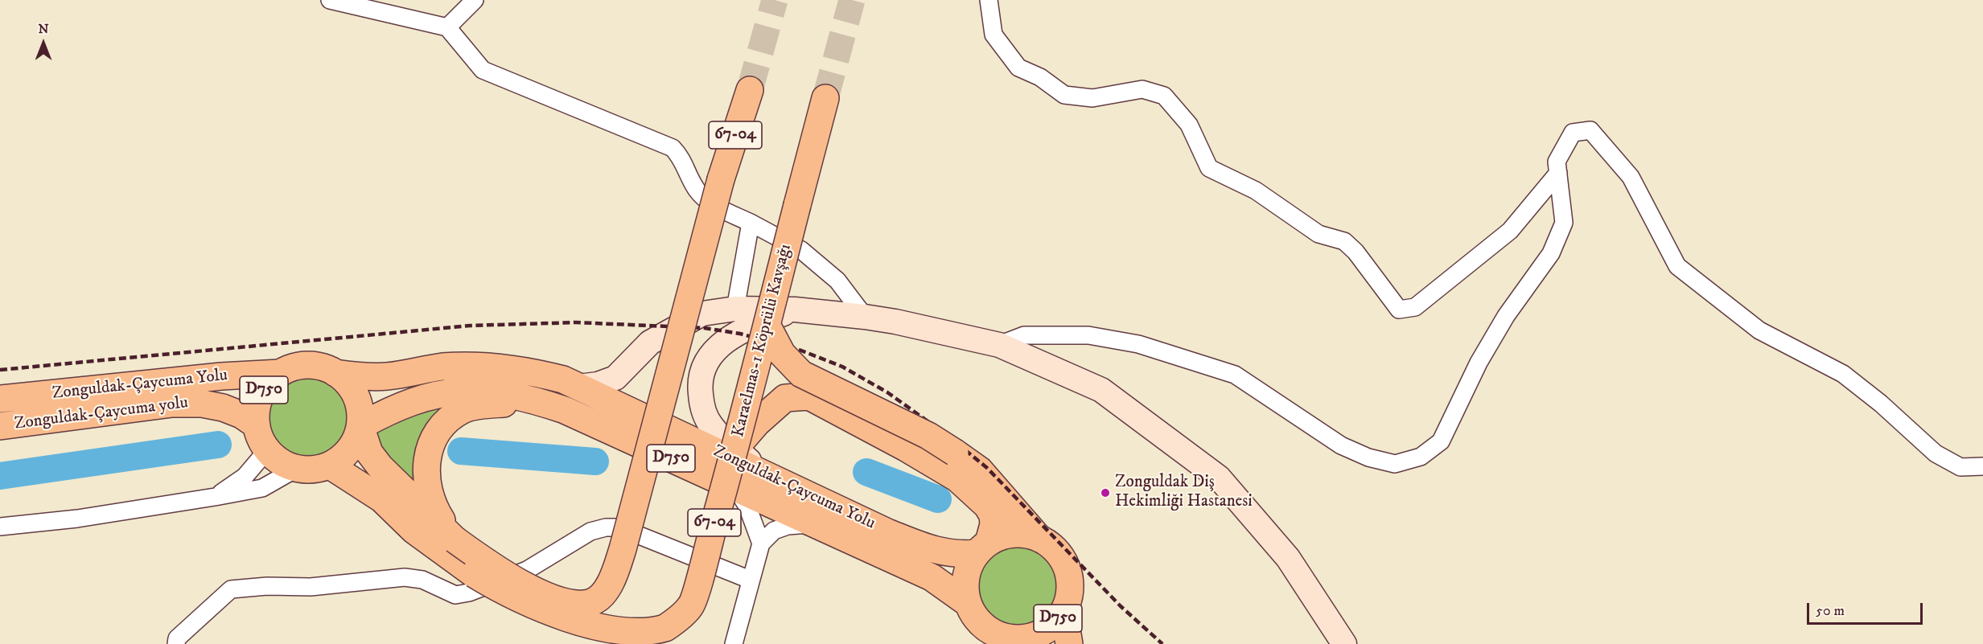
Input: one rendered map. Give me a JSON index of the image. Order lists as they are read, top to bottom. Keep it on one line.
{"streets":{"highway":["67-04","Karaelmas-1 Köprülü Kavşağı","Zonguldak-Çaycuma Yolu","D750","Zonguldak-Çaycuma yolu"]},"crossings":[["67-04","Karaelmas-1 Köprülü Kavşağı"],["67-04","Zonguldak-Çaycuma Yolu"],["67-04","D750"],["67-04","Zonguldak-Çaycuma yolu"],["Karaelmas-1 Köprülü Kavşağı","Zonguldak-Çaycuma Yolu"],["Karaelmas-1 Köprülü Kavşağı","D750"],["Karaelmas-1 Köprülü Kavşağı","Zonguldak-Çaycuma yolu"],["Zonguldak-Çaycuma Yolu","D750"],["Zonguldak-Çaycuma Yolu","Zonguldak-Çaycuma yolu"],["D750","Zonguldak-Çaycuma yolu"]],"places":["Zonguldak Diş Hekimliği Hastanesi"],"scale_bar":"50 m","north":"top"}
